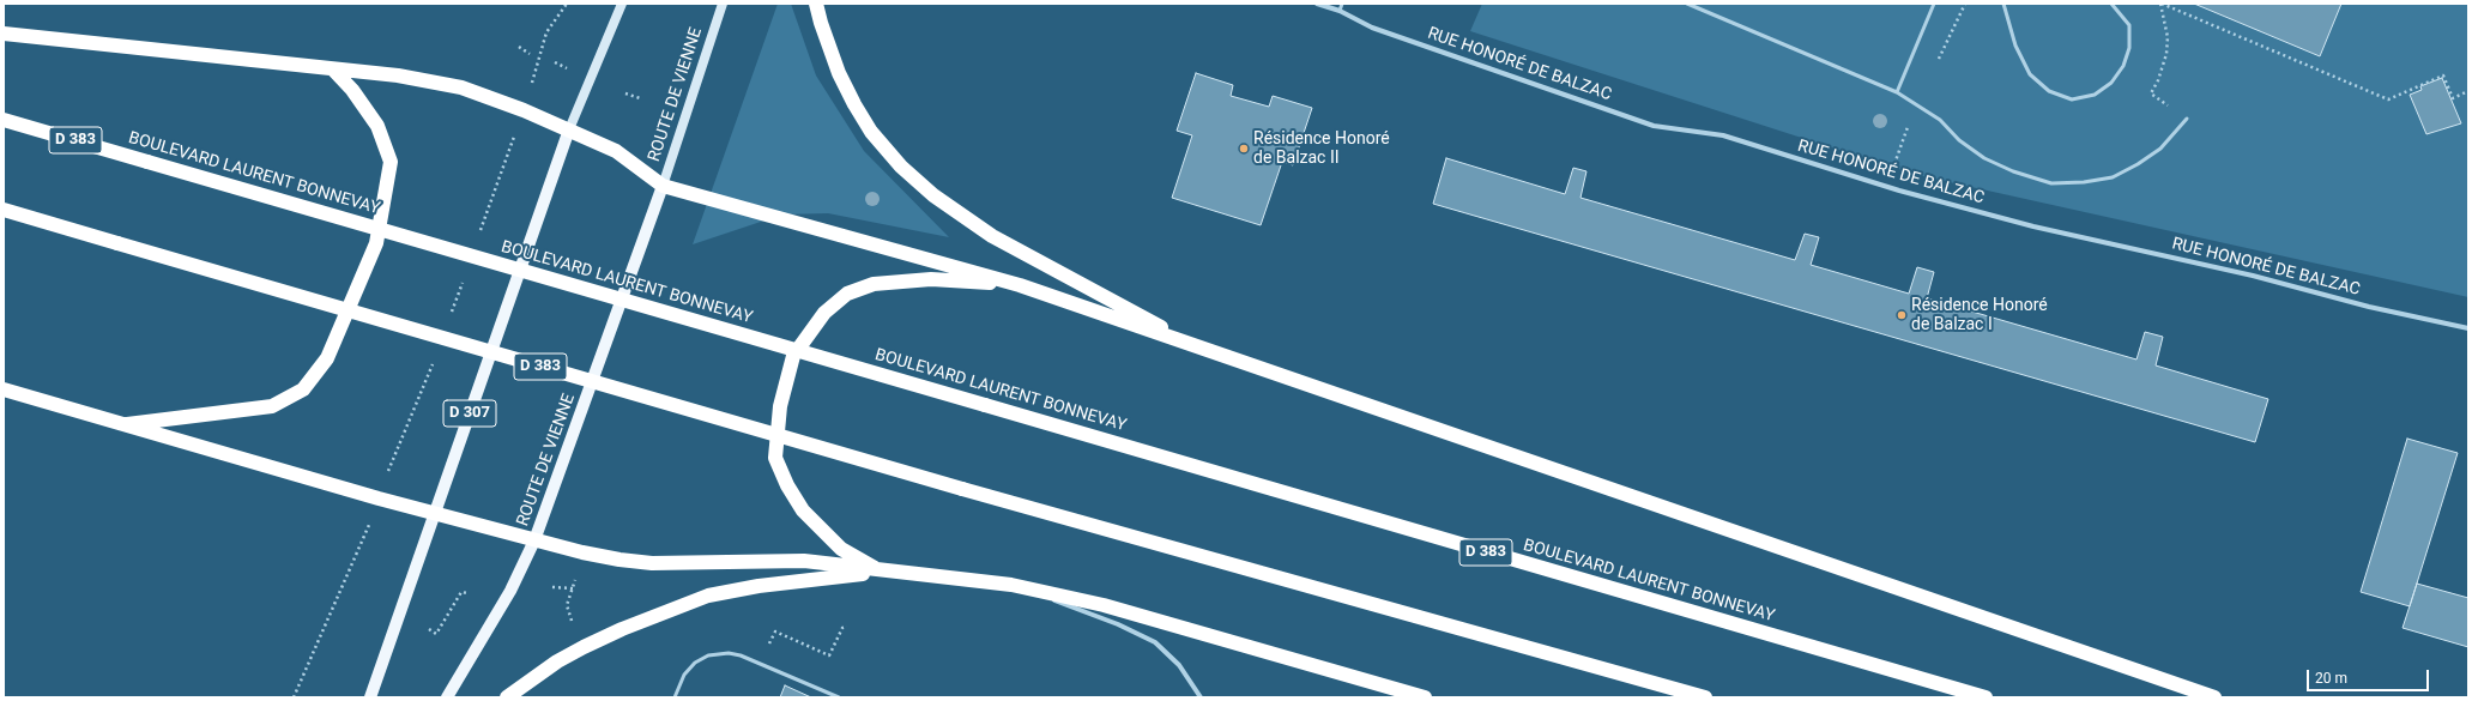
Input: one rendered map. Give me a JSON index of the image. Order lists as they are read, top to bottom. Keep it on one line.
{"streets":{"highway":["D 383","BOULEVARD LAURENT BONNEVAY"],"main road":["ROUTE DE VIENNE","D 307"],"street":["RUE HONORÉ DE BALZAC"]},"places":["Résidence Honoré de Balzac II","Résidence Honoré de Balzac I"],"scale_bar":"20 m"}
